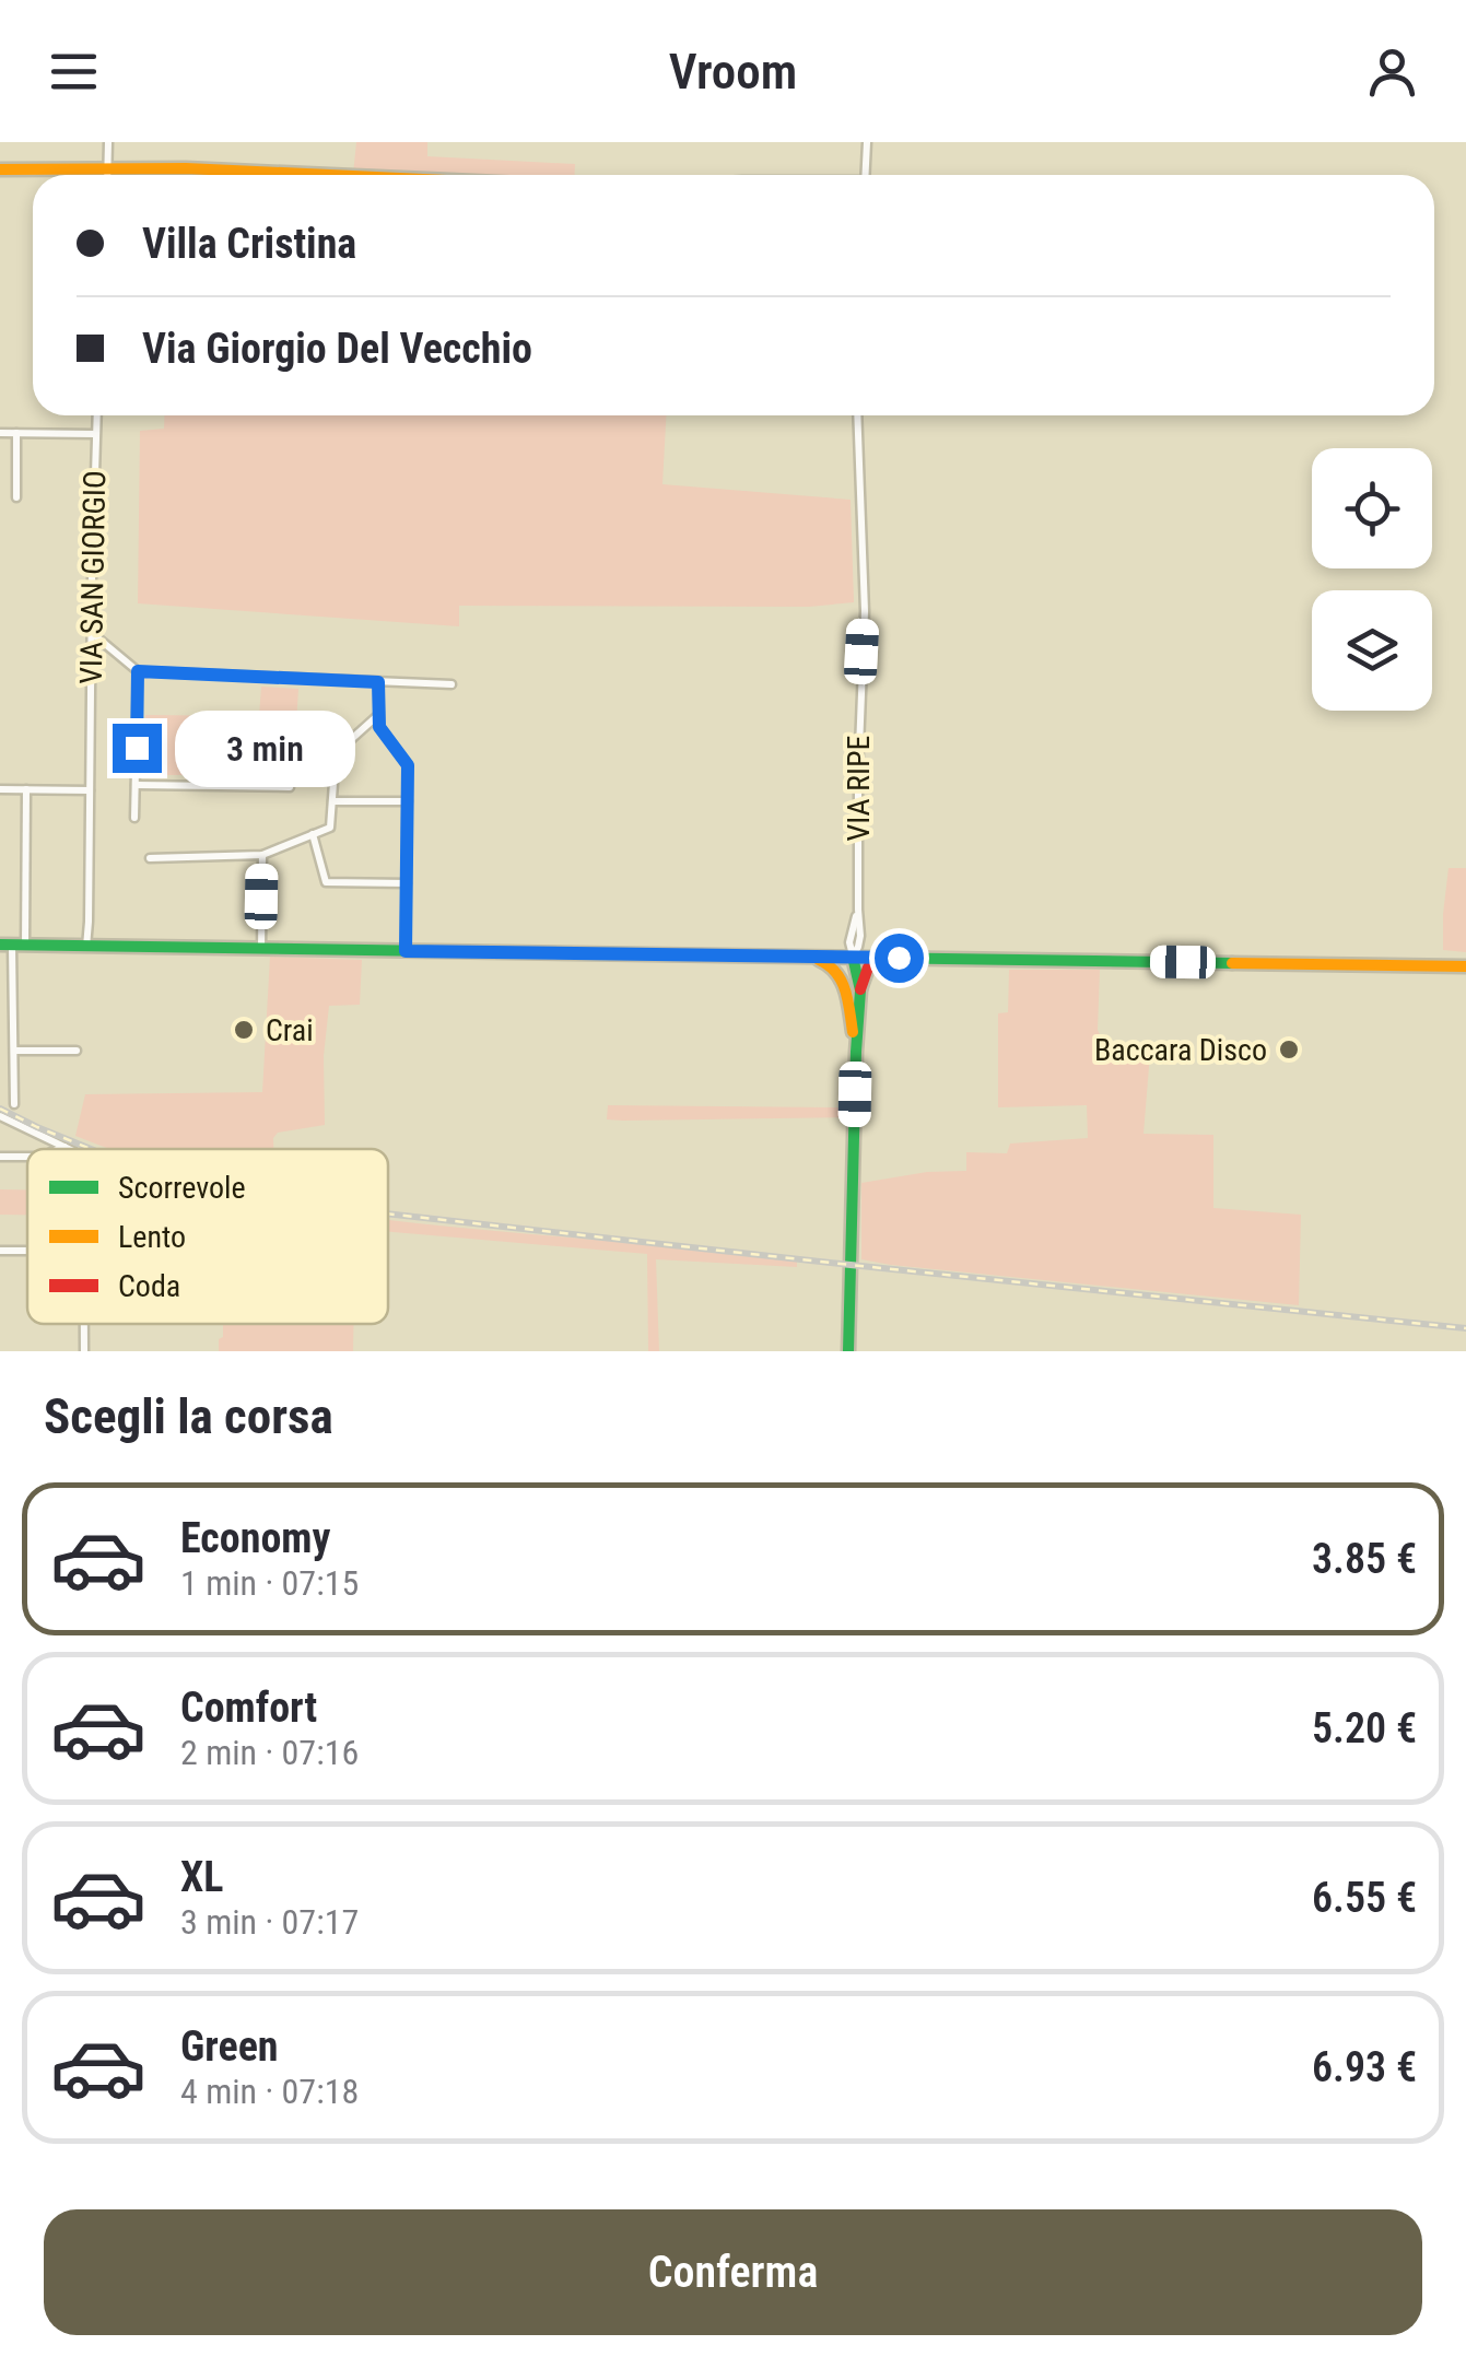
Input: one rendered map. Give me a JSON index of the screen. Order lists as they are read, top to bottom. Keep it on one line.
{"streets":{"street":["VIA SAN GIORGIO","VIA RIPE"]},"places":["Crai","Baccara Disco"],"legend":["Scorrevole","Lento","Coda"],"page":{"header":"Vroom","banner":["Villa Cristina","Via Giorgio Del Vecchio"],"bubble":"3 min","heading":"Scegli la corsa","list":[{"name":"Economy","note":"1 min · 07:15","value":"3.85 €"},{"name":"Comfort","note":"2 min · 07:16","value":"5.20 €"},{"name":"XL","note":"3 min · 07:17","value":"6.55 €"},{"name":"Green","note":"4 min · 07:18","value":"6.93 €"}],"buttons":"Conferma"}}
